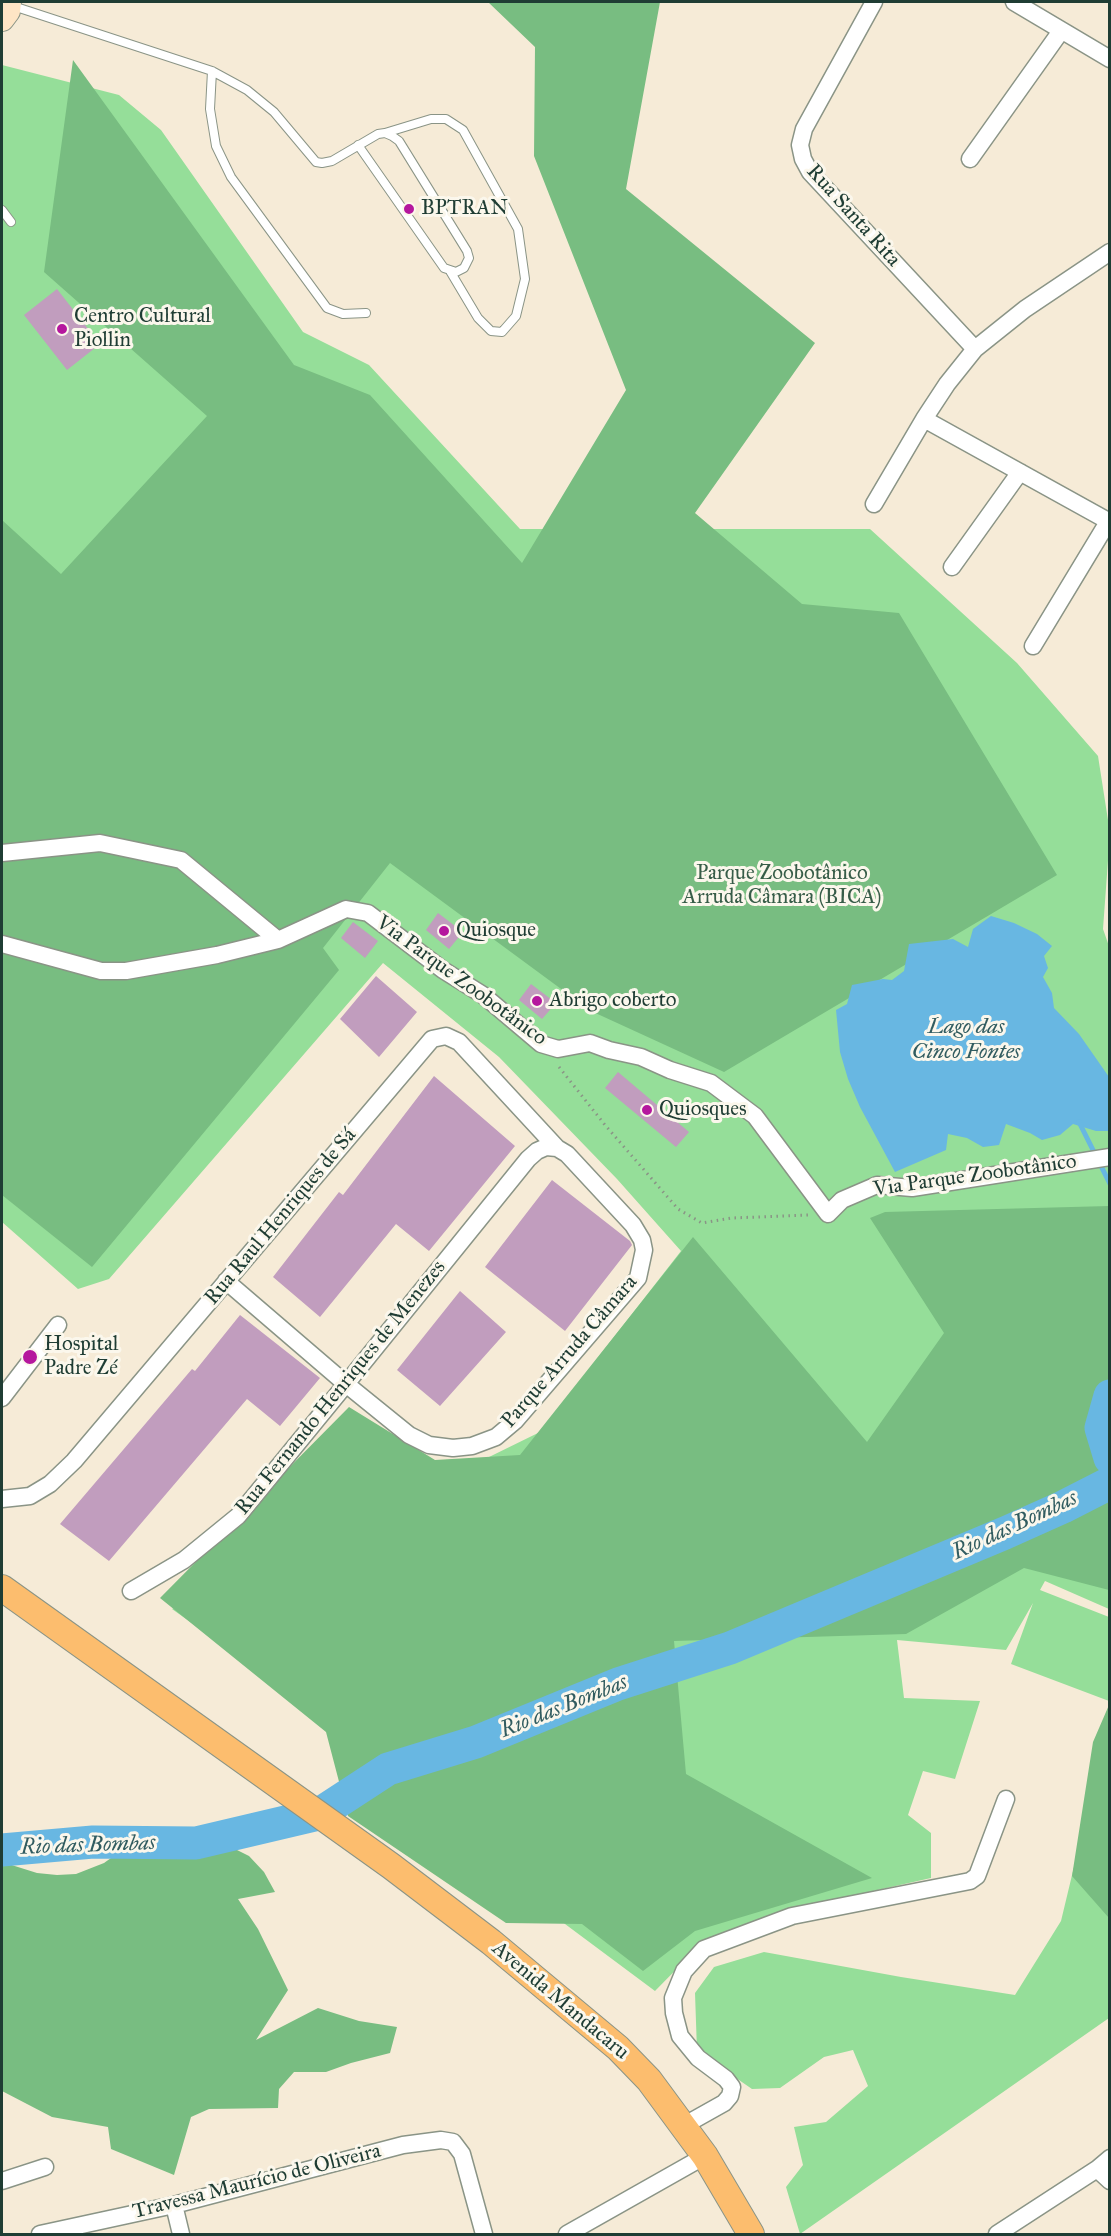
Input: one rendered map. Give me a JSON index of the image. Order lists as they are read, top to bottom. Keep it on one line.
{"streets":{"main road":["Avenida Mandacaru"],"street":["Rua Santa Rita","Via Parque Zoobotânico","Rua Raul Henriques de Sá","Parque Arruda Câmara","Rua Fernando Henriques de Menezes","Travessa Maurício de Oliveira"]},"crossings":[["Rua Raul Henriques de Sá","Parque Arruda Câmara"],["Rua Raul Henriques de Sá","Rua Fernando Henriques de Menezes"],["Parque Arruda Câmara","Rua Fernando Henriques de Menezes"]],"water":["Lago das Cinco Fontes","Rio das Bombas"],"parks":["Parque Zoobotânico Arruda Câmara (BICA)"],"places":["BPTRAN","Centro Cultural Piollin","Quiosque","Abrigo coberto","Quiosques","Hospital Padre Zé"]}
